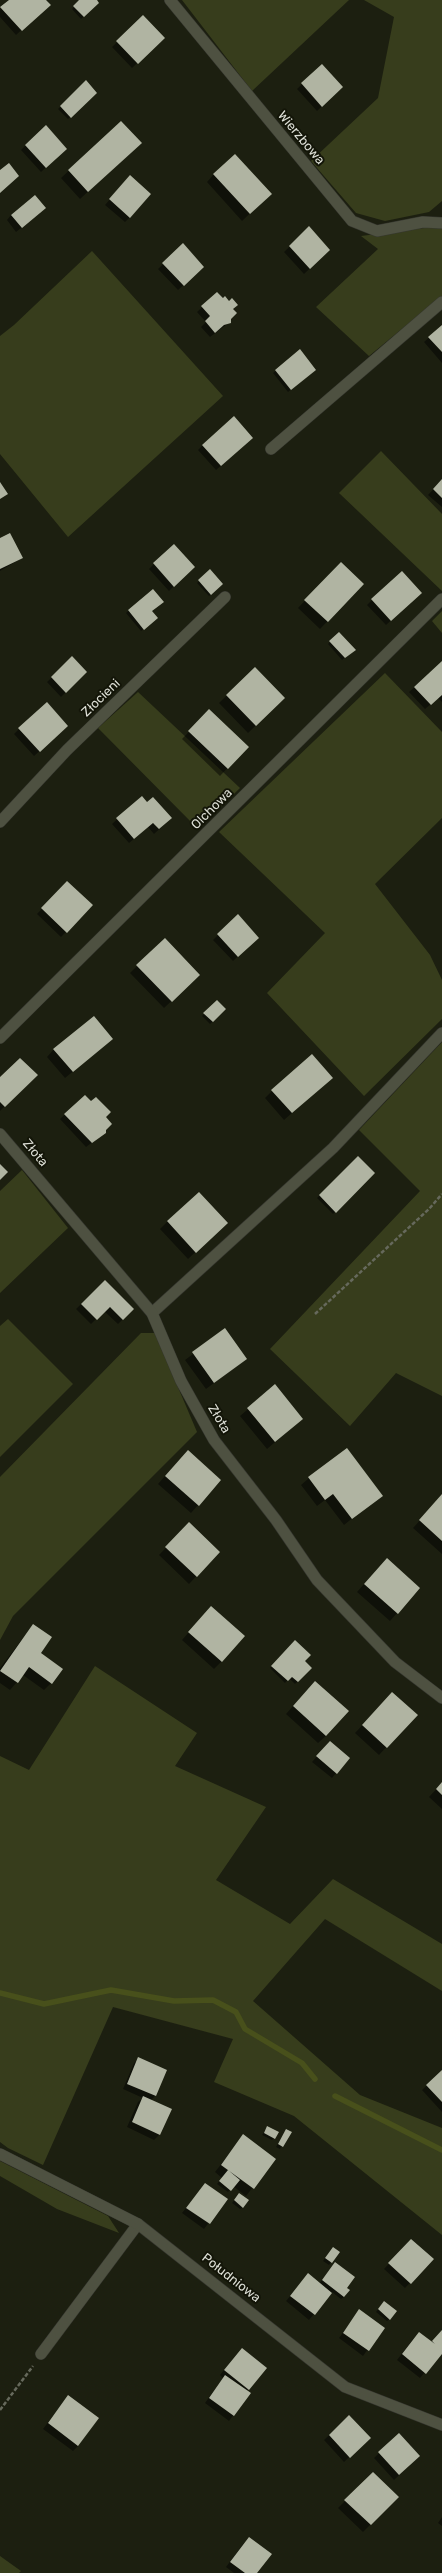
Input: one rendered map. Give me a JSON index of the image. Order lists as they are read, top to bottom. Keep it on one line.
{"streets":{"street":["Wierzbowa","Złocieni","Olchowa","Złota","Południowa"]}}
